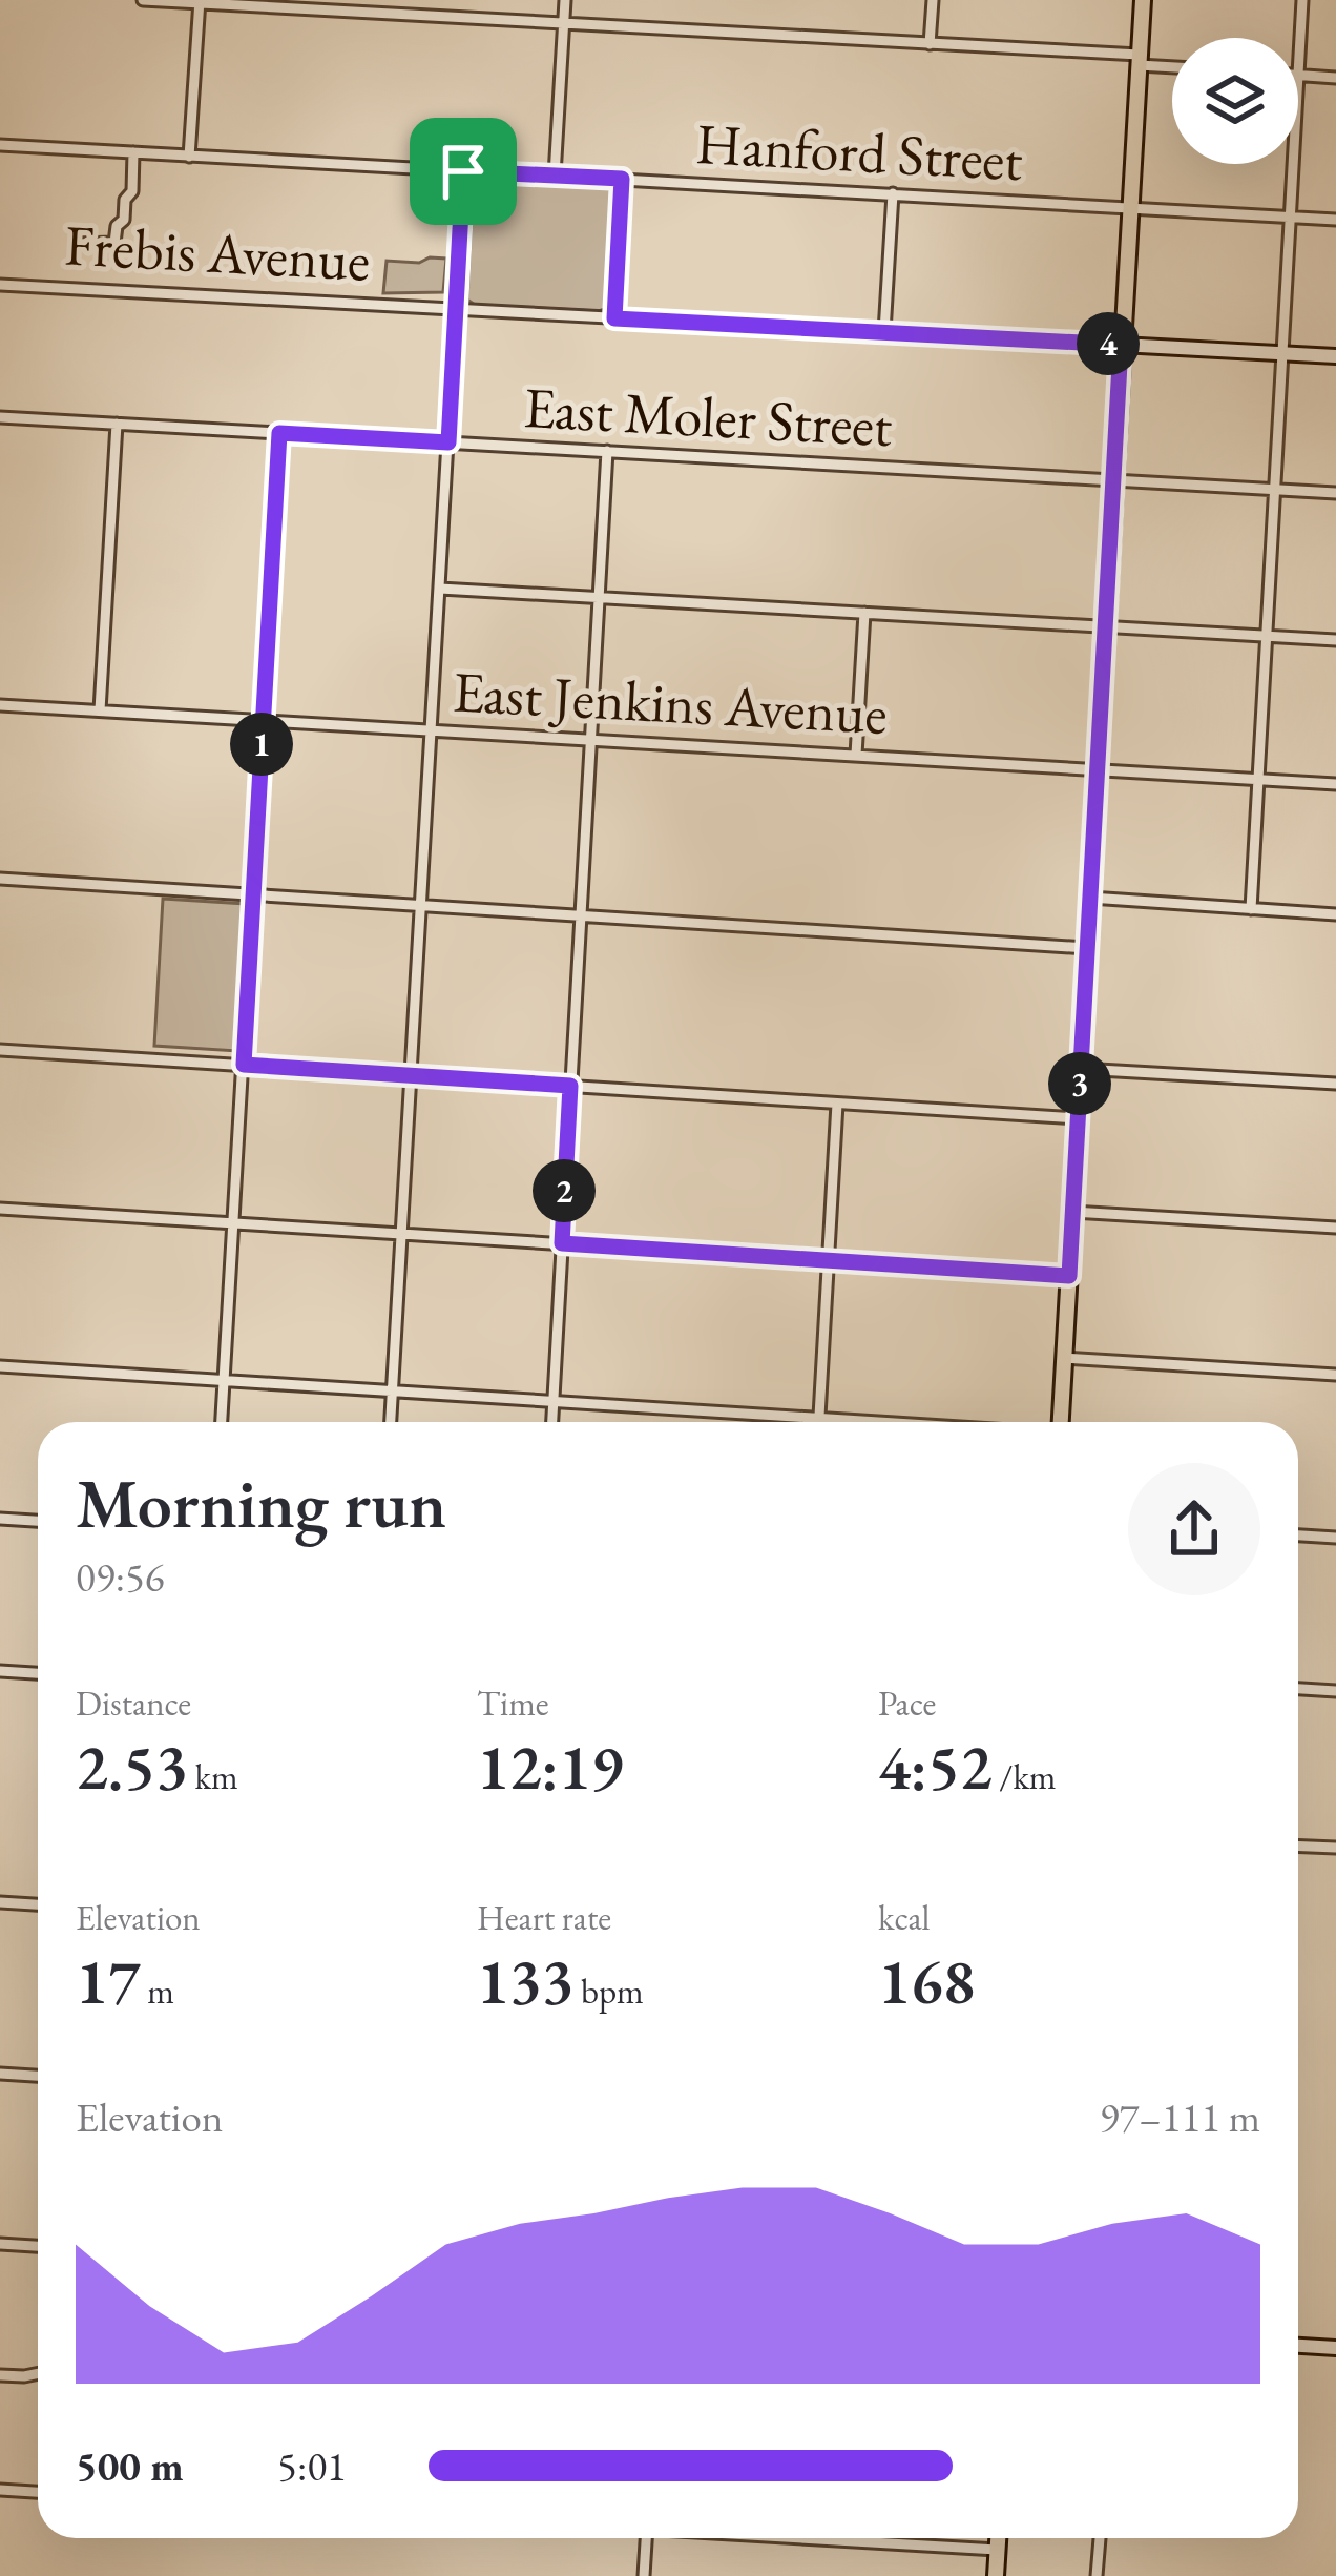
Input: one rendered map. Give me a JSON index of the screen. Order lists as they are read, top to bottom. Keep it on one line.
{"streets":{"main road":["Frebis Avenue"],"street":["Hanford Street","East Moler Street","East Jenkins Avenue"]},"page":{"pins":["4","1","3","2"],"heading":["Morning run","09:56"],"stats":[["Distance","2.53 km"],["Time","12:19"],["Pace","4:52 /km"],["Elevation","17 m"],["Heart rate","133 bpm"],["kcal","168"]],"chart":["Elevation","97–111 m"],"list":[{"name":"500 m","note":"5:01"}]}}
